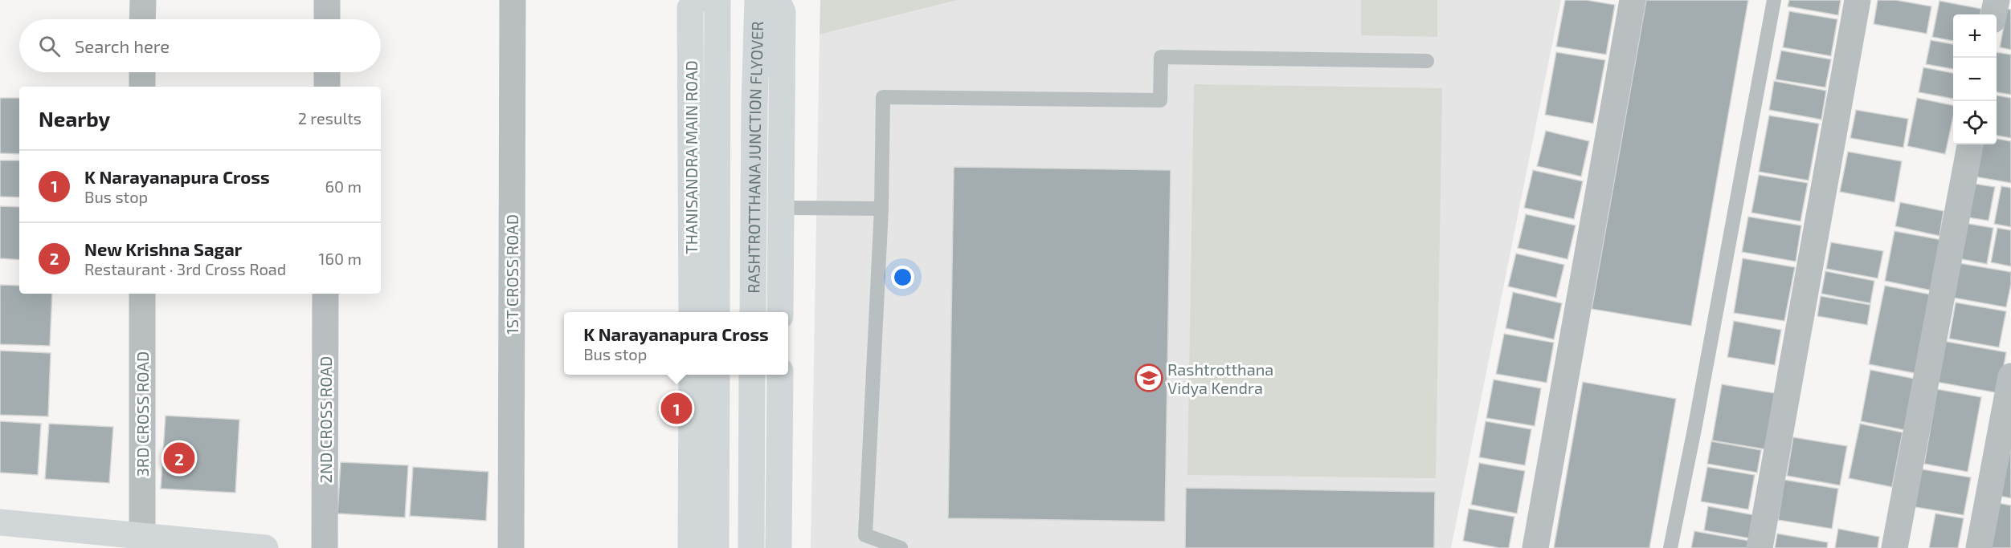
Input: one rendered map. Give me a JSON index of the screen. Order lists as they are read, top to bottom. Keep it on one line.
{"streets":{"main road":["THANISANDRA MAIN ROAD","RASHTROTTHANA JUNCTION FLYOVER"],"street":["1ST CROSS ROAD","3RD CROSS ROAD","2ND CROSS ROAD"]},"places":{"school or university":["Rashtrotthana Vidya Kendra"]},"page":{"map_buttons":["+","−"],"search":"Search here","heading":["Nearby","2 results"],"list":[{"mark":"1","name":"K Narayanapura Cross","note":"Bus stop","value":"60 m"},{"mark":"2","name":"New Krishna Sagar","note":"Restaurant · 3rd Cross Road","value":"160 m"}],"popup":["K Narayanapura Cross","Bus stop"],"pins":["1","2"]}}
